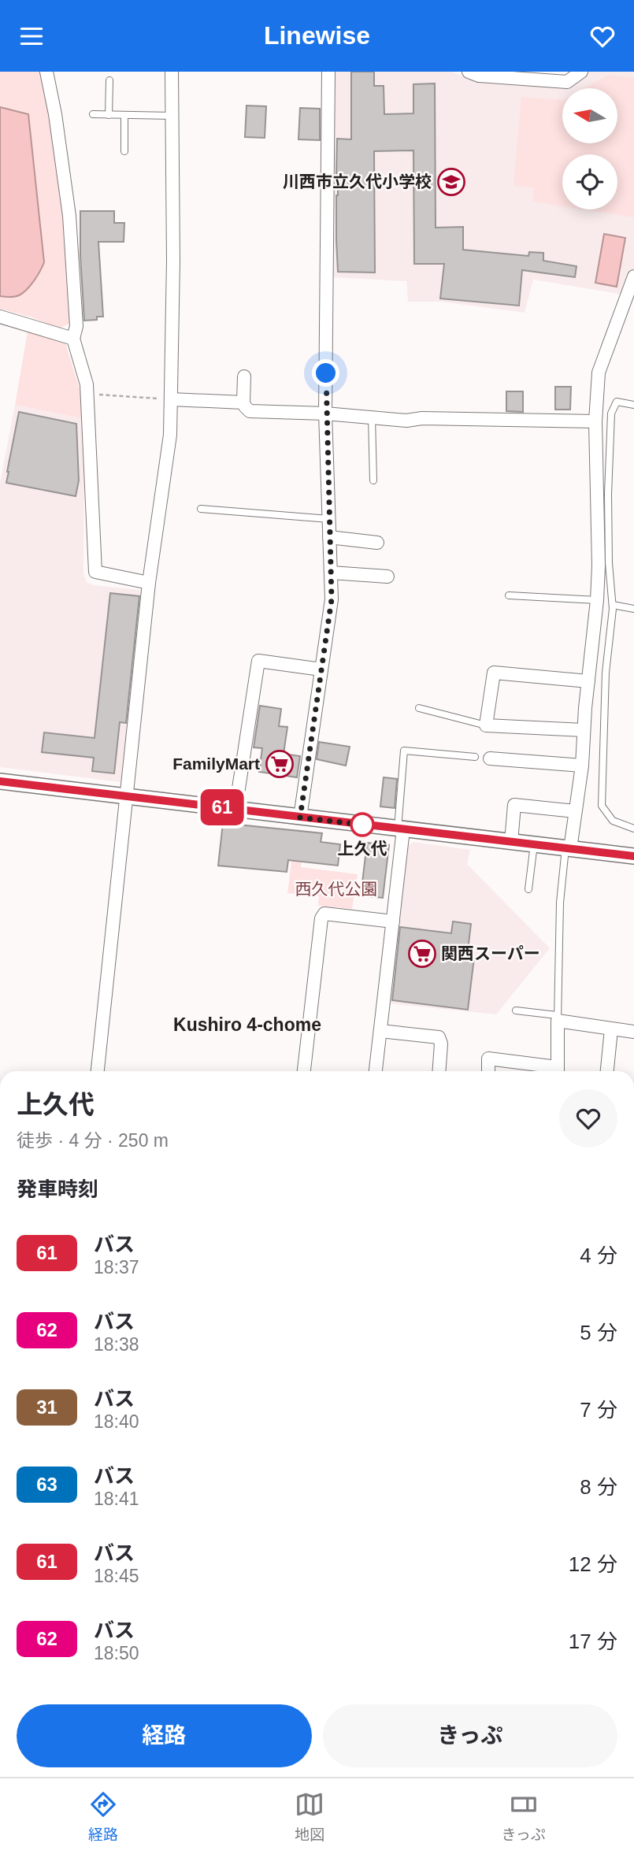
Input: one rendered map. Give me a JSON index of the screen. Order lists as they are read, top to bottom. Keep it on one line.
{"districts":["Kushiro 4-chome"],"parks":["西久代公園"],"places":{"school or university":["川西市立久代小学校"],"supermarket":["FamilyMart","関西スーパー"],"other":["上久代"]},"lines":["bus line 61"],"north":"left","page":{"header":"Linewise","on_map":"61","heading":[["上久代","徒歩 · 4 分 · 250 m"],"発車時刻"],"list":[{"mark":"61","name":"バス","note":"18:37","value":"4 分"},{"mark":"62","name":"バス","note":"18:38","value":"5 分"},{"mark":"31","name":"バス","note":"18:40","value":"7 分"},{"mark":"63","name":"バス","note":"18:41","value":"8 分"},{"mark":"61","name":"バス","note":"18:45","value":"12 分"},{"mark":"62","name":"バス","note":"18:50","value":"17 分"}],"buttons":["経路","きっぷ"],"tabs":["経路","地図","きっぷ"]}}
